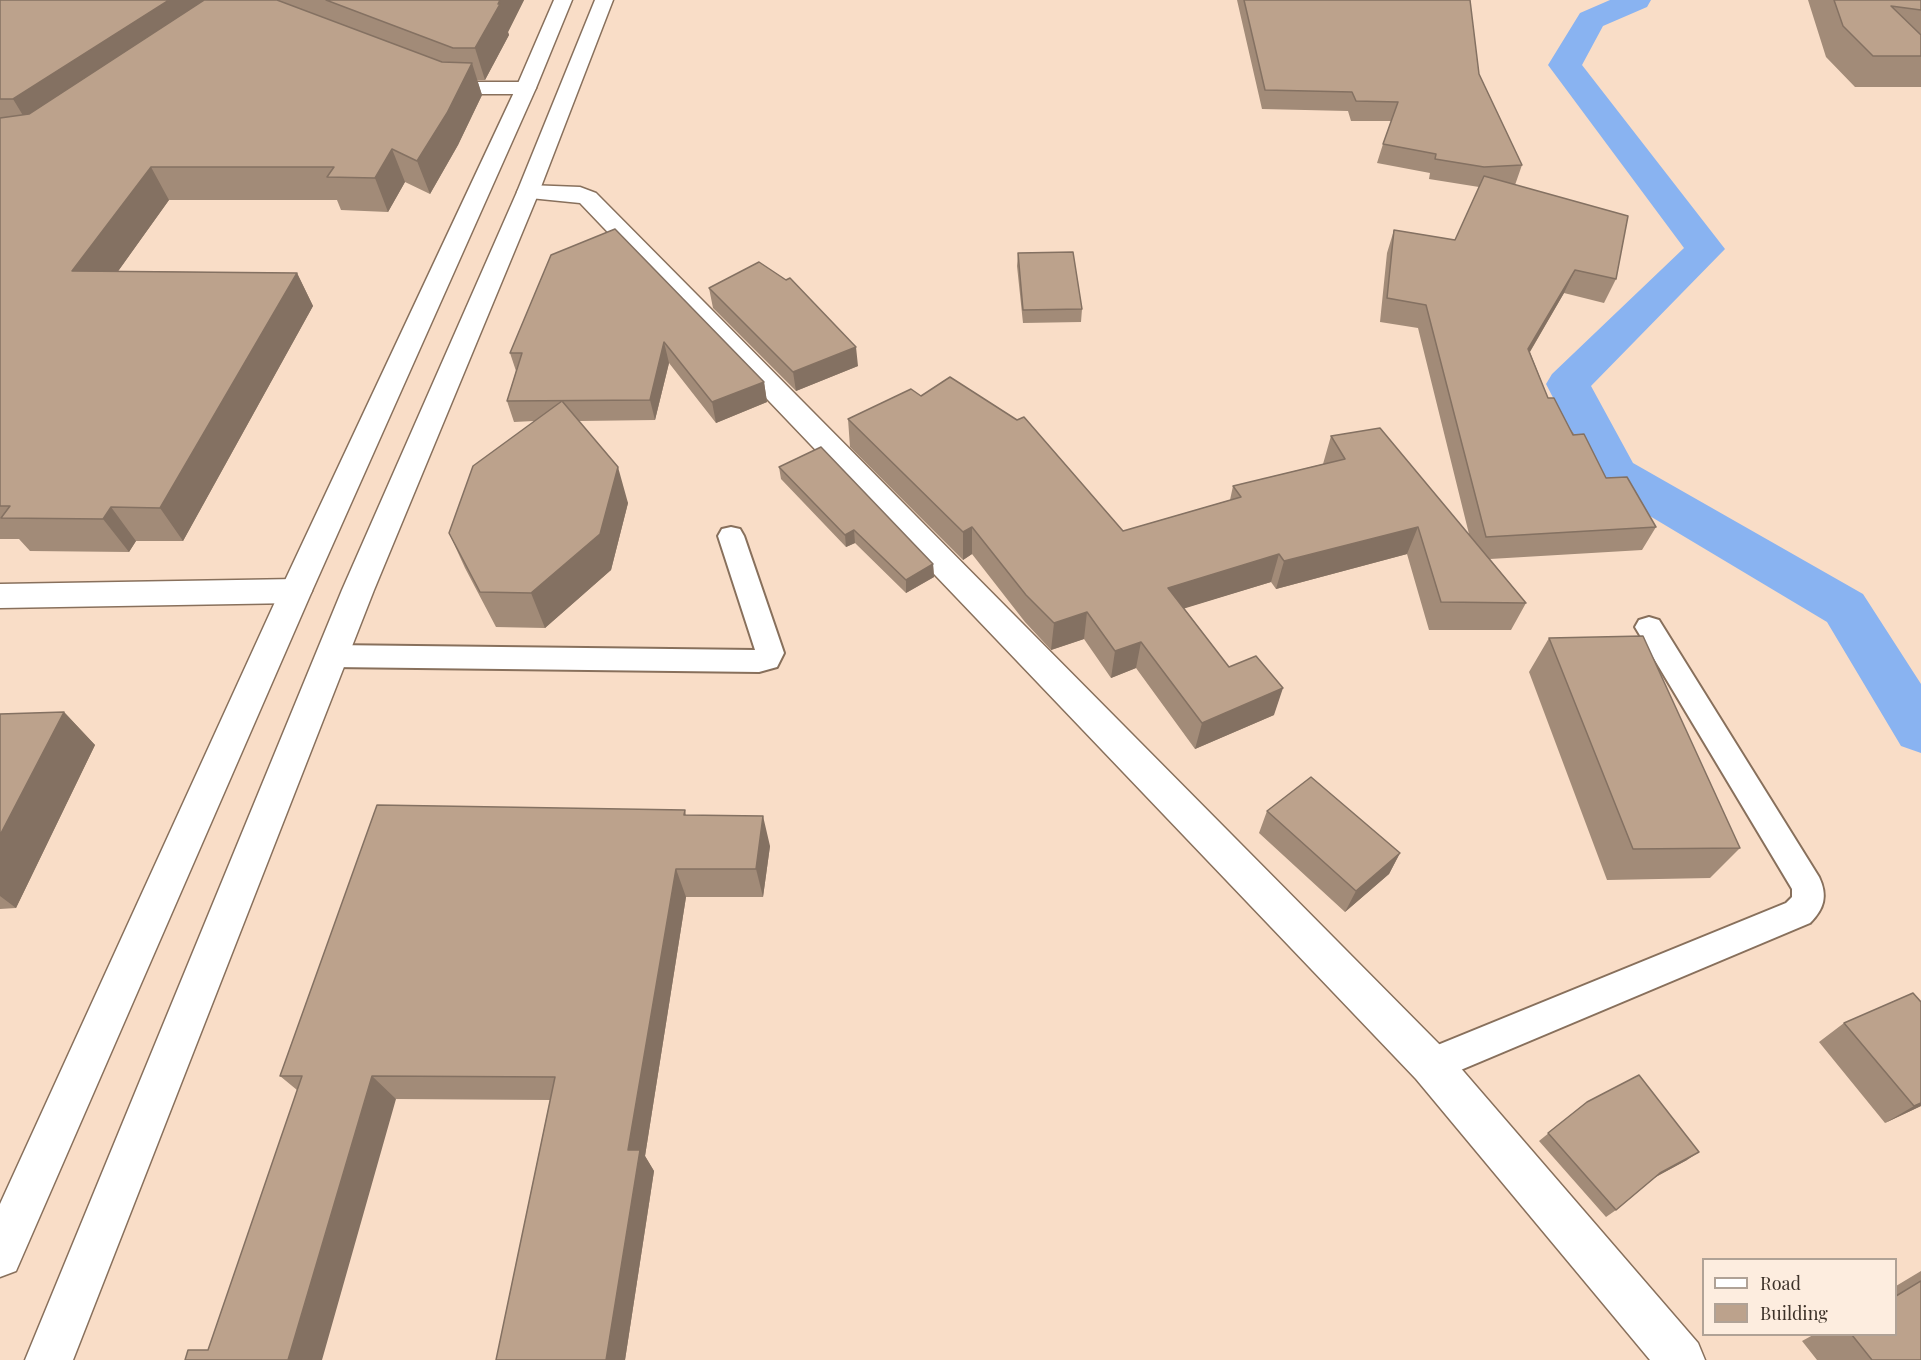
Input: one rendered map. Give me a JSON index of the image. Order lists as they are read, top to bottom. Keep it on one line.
{"legend":["Road","Building"]}
